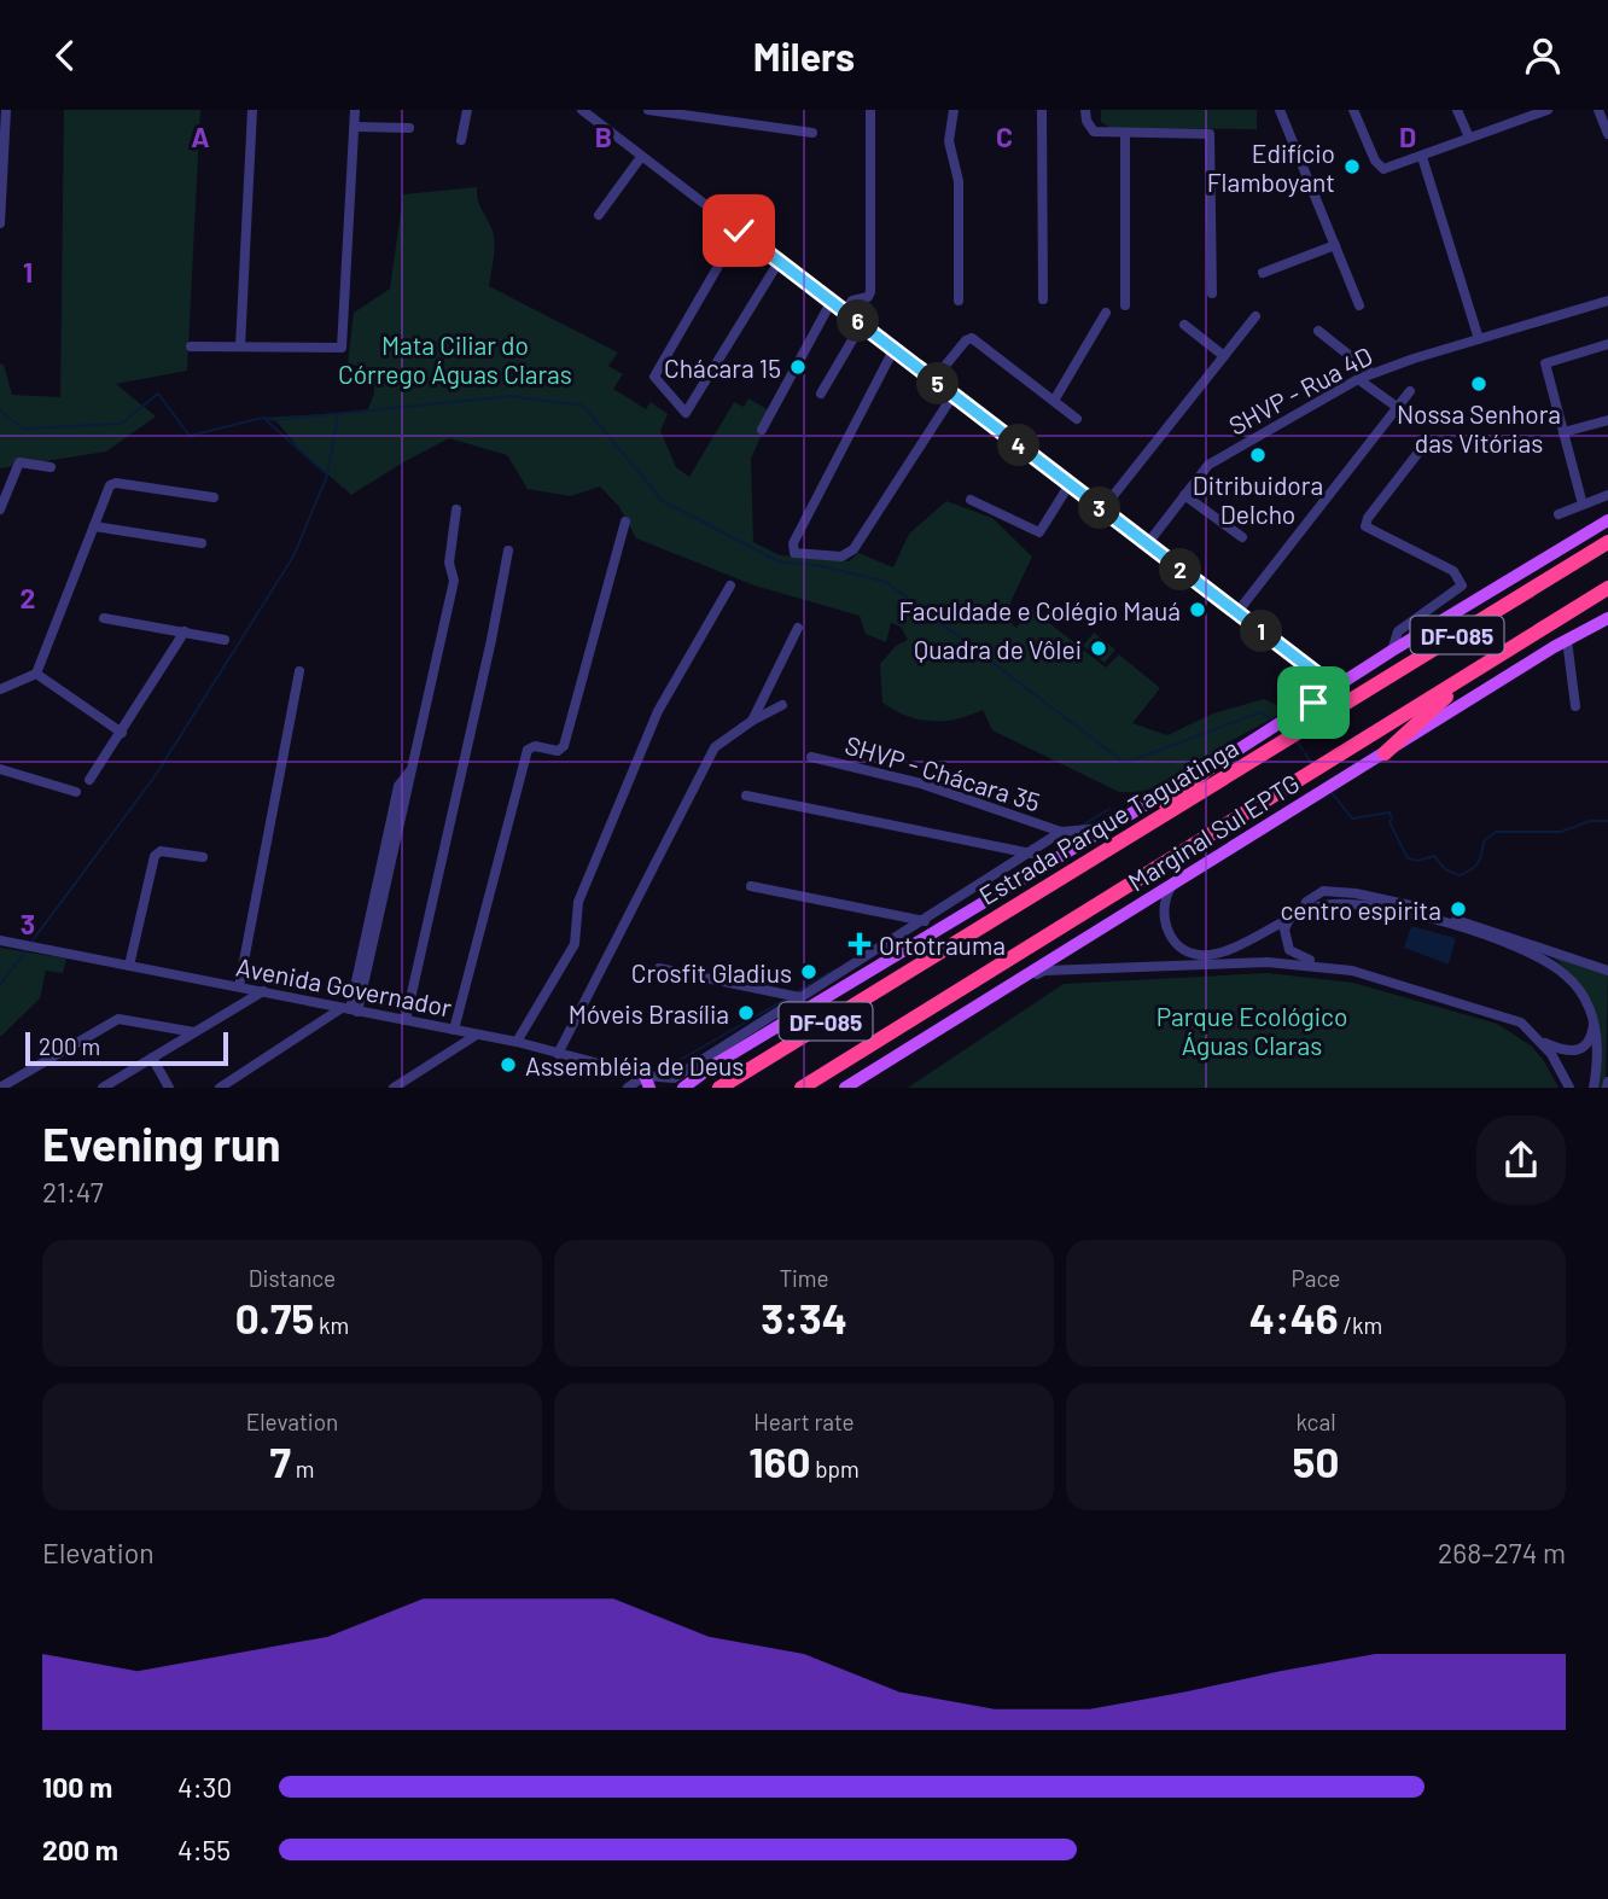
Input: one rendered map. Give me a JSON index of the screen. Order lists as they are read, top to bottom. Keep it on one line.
{"streets":{"highway":["DF-085","Estrada Parque Taguatinga"],"main road":["Marginal Sul EPTG"],"street":["SHVP - Rua 4D","SHVP - Chácara 35","Avenida Governador"]},"crossings":[["SHVP - Chácara 35","Estrada Parque Taguatinga"]],"parks":["Mata Ciliar do Córrego Águas Claras","Parque Ecológico Águas Claras"],"places":{"other":["Edifício Flamboyant","Chácara 15","Nossa Senhora das Vitórias","Ditribuidora Delcho","Faculdade e Colégio Mauá","Quadra de Vôlei","centro espirita","Crosfit Gladius","Móveis Brasília","Assembléia de Deus"],"health":["Ortotrauma"]},"scale_bar":"200 m","page":{"header":"Milers","pins":["6","5","4","3","2","1"],"scale":"200 m","heading":["Evening run","21:47"],"stats":[["Distance","0.75 km"],["Time","3:34"],["Pace","4:46 /km"],["Elevation","7 m"],["Heart rate","160 bpm"],["kcal","50"]],"chart":["Elevation","268–274 m"],"list":[{"name":"100 m","note":"4:30"},{"name":"200 m","note":"4:55"}]},"grid":{"columns":["A","B","C","D"],"rows":["1","2","3"]}}
